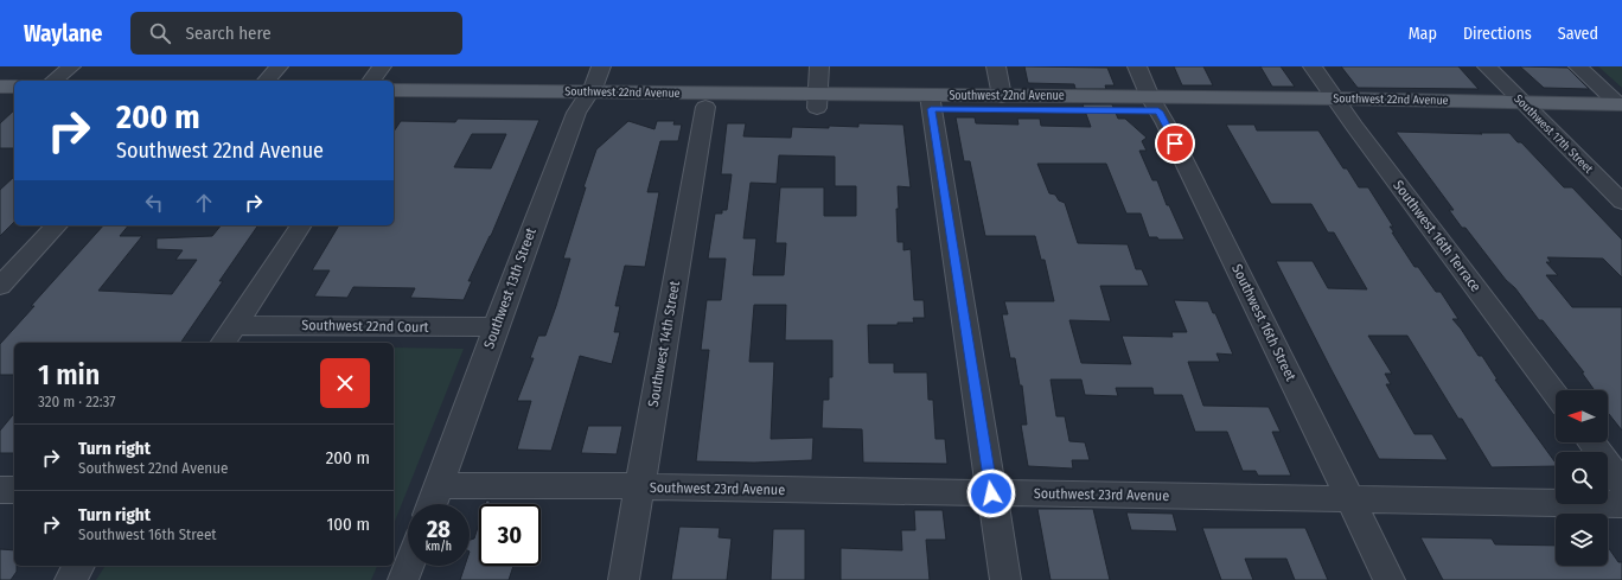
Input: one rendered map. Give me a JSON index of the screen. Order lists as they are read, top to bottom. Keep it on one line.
{"streets":{"main road":["Southwest 22nd Avenue"],"street":["Southwest 17th Street","Southwest 16th Terrace","Southwest 13th Street","Southwest 16th Street","Southwest 22nd Court","Southwest 14th Street","Southwest 23rd Avenue"]},"crossings":[["Southwest 22nd Avenue","Southwest 17th Street"],["Southwest 22nd Avenue","Southwest 16th Terrace"],["Southwest 22nd Avenue","Southwest 13th Street"],["Southwest 22nd Avenue","Southwest 16th Street"],["Southwest 22nd Avenue","Southwest 14th Street"],["Southwest 13th Street","Southwest 22nd Court"],["Southwest 13th Street","Southwest 23rd Avenue"],["Southwest 16th Street","Southwest 23rd Avenue"],["Southwest 14th Street","Southwest 23rd Avenue"]],"north":"left","page":{"header":"Waylane","search":"Search here","nav":["Map","Directions","Saved"],"turn":["200 m","Southwest 22nd Avenue"],"heading":["1 min","320 m · 22:37"],"list":[{"name":"Turn right","note":"Southwest 22nd Avenue","value":"200 m"},{"name":"Turn right","note":"Southwest 16th Street","value":"100 m"}],"speed":"28 km/h","limit":"30"}}
